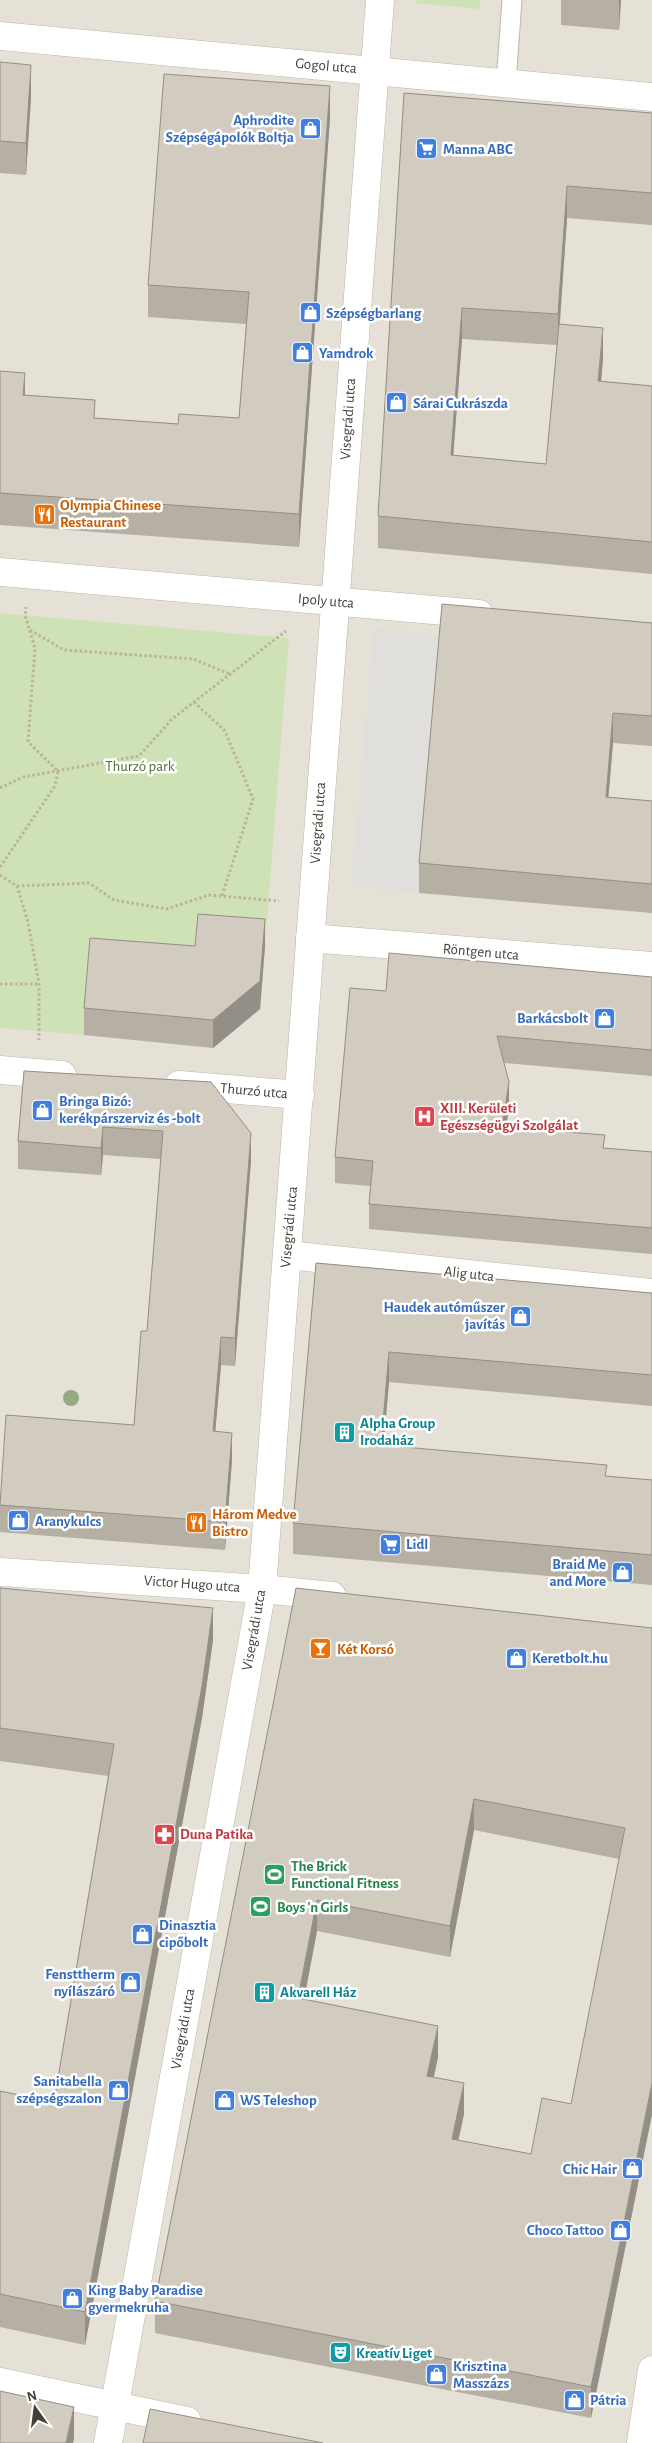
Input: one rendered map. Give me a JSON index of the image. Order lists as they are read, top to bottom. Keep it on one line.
{"streets":{"street":["Gogol utca","Visegrádi utca","Ipoly utca","Röntgen utca","Thurzó utca","Alig utca","Victor Hugo utca"]},"crossings":[["Gogol utca","Visegrádi utca"],["Visegrádi utca","Ipoly utca"],["Visegrádi utca","Röntgen utca"],["Visegrádi utca","Thurzó utca"],["Visegrádi utca","Alig utca"],["Visegrádi utca","Victor Hugo utca"]],"parks":["Thurzó park"],"places":{"shop":["Aphrodite Szépségápolók Boltja","Szépségbarlang","Yamdrok","Sárai Cukrászda","Barkácsbolt","Bringa Bizó: kerékpárszerviz és -bolt","Haudek autóműszer javítás","Aranykulcs","Braid Me and More","Keretbolt.hu","Dinasztia cipőbolt","Fensttherm nyílászáró","Sanitabella szépségszalon","WS Teleshop","Chic Hair","Choco Tattoo","King Baby Paradise gyermekruha","Krisztina Masszázs","Pátria"],"supermarket":["Manna ABC","Lidl"],"restaurant":["Olympia Chinese Restaurant","Három Medve Bistro"],"hospital":["XIII. Kerületi Egészségügyi Szolgálat"],"building":["Alpha Group Irodaház","Akvarell Ház"],"bar":["Két Korsó"],"pharmacy":["Duna Patika"],"sports":["The Brick Functional Fitness","Boys 'n Girls"],"theatre":["Kreatív Liget"]},"north":"top"}
